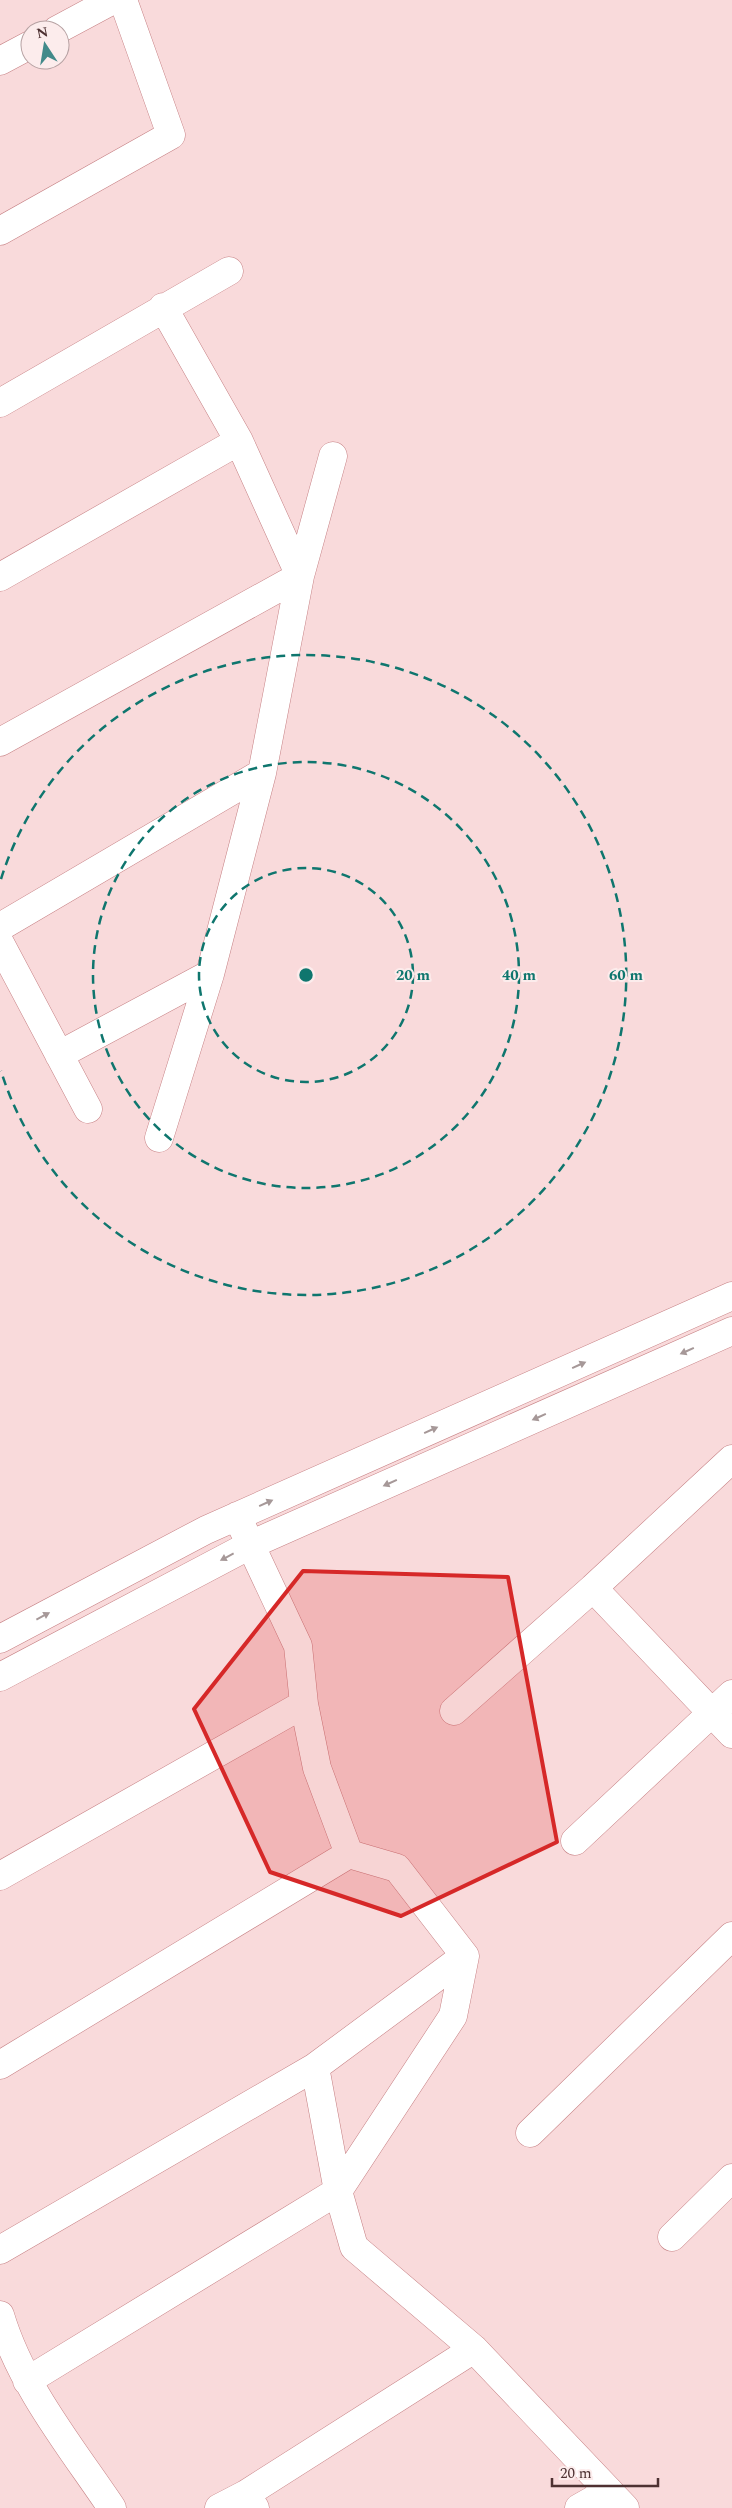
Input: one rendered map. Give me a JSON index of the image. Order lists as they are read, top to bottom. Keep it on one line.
{"scale_bar":"20 m","north":"top","rings":["20 m","40 m","60 m"]}
